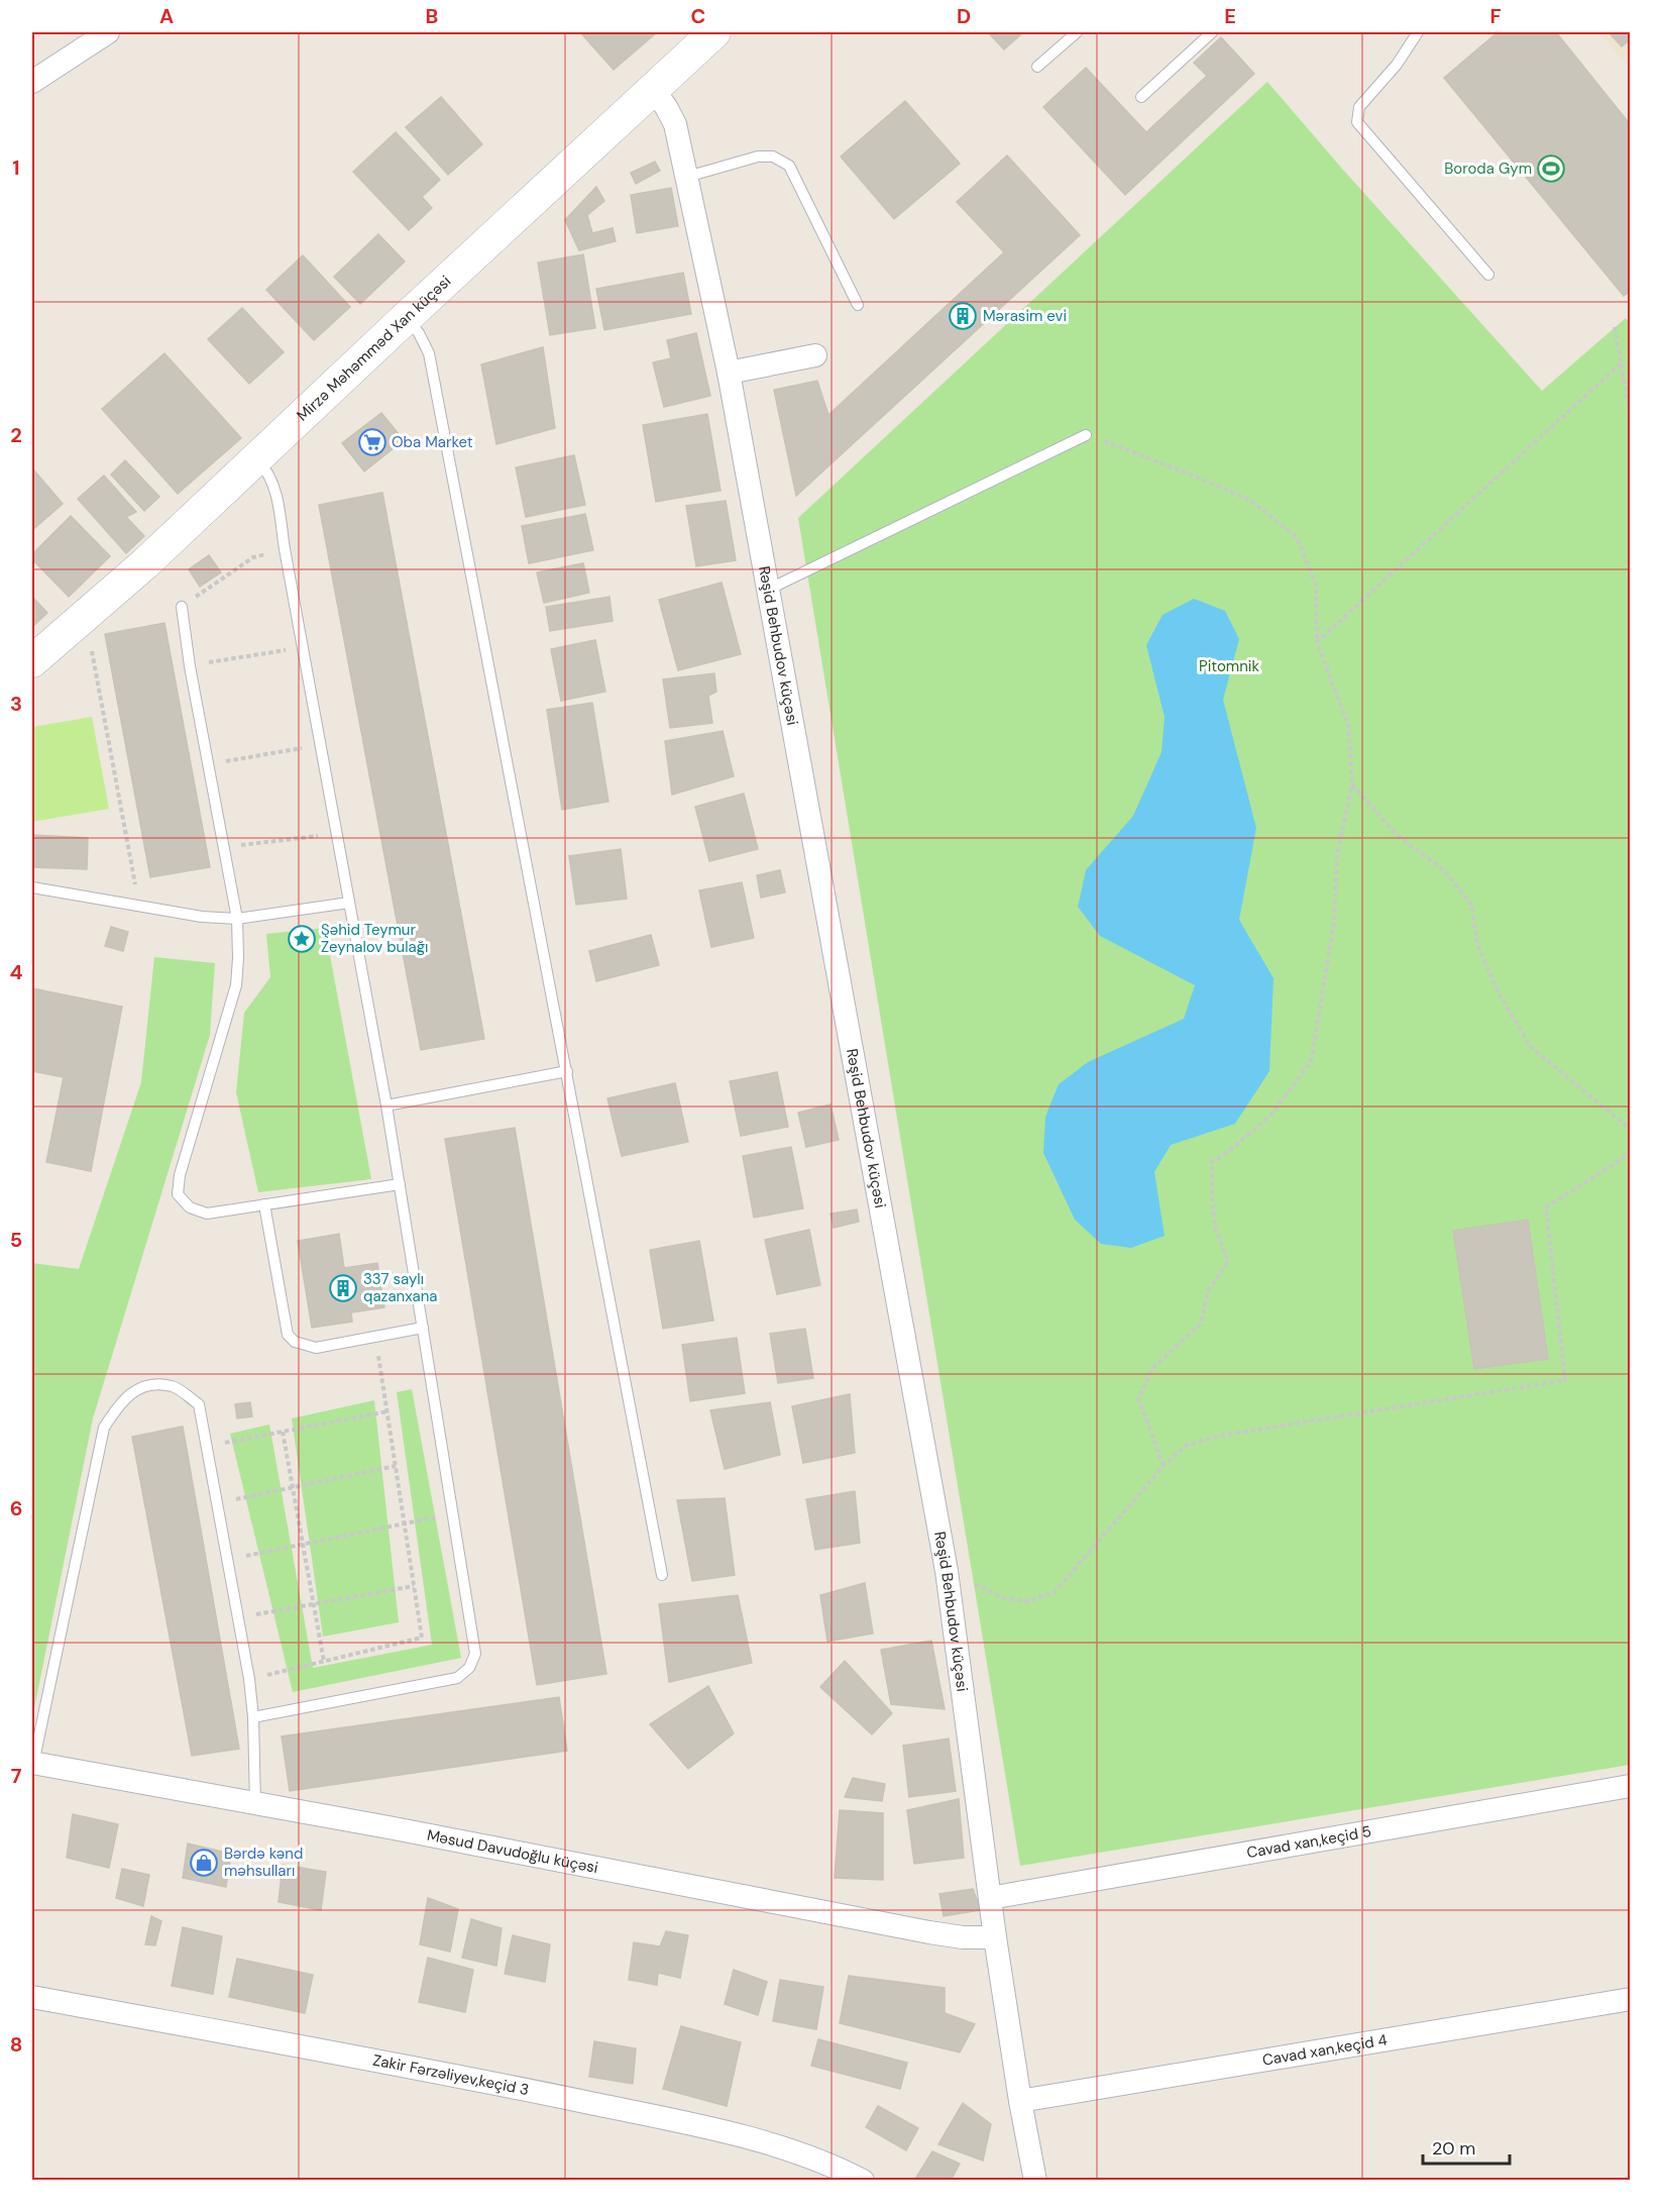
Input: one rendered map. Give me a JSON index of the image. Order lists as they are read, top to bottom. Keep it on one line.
{"streets":{"street":["Mirzə Məhəmməd Xan küçəsi","Rəşid Behbudov küçəsi","Cavad xan,keçid 5","Məsud Davudoğlu küçəsi","Cavad xan,keçid 4","Zakir Fərzəliyev,keçid 3"]},"crossings":[["Mirzə Məhəmməd Xan küçəsi","Rəşid Behbudov küçəsi"],["Rəşid Behbudov küçəsi","Cavad xan,keçid 5"],["Rəşid Behbudov küçəsi","Məsud Davudoğlu küçəsi"],["Rəşid Behbudov küçəsi","Cavad xan,keçid 4"]],"parks":["Pitomnik"],"places":{"sports":["Boroda Gym"],"building":["Mərasim evi","337 saylı qazanxana"],"supermarket":["Oba Market"],"place":["Şəhid Teymur Zeynalov bulağı"],"shop":["Bərdə kənd məhsulları"]},"scale_bar":"20 m","grid":{"columns":["A","B","C","D","E","F"],"rows":["1","2","3","4","5","6","7","8"]}}
